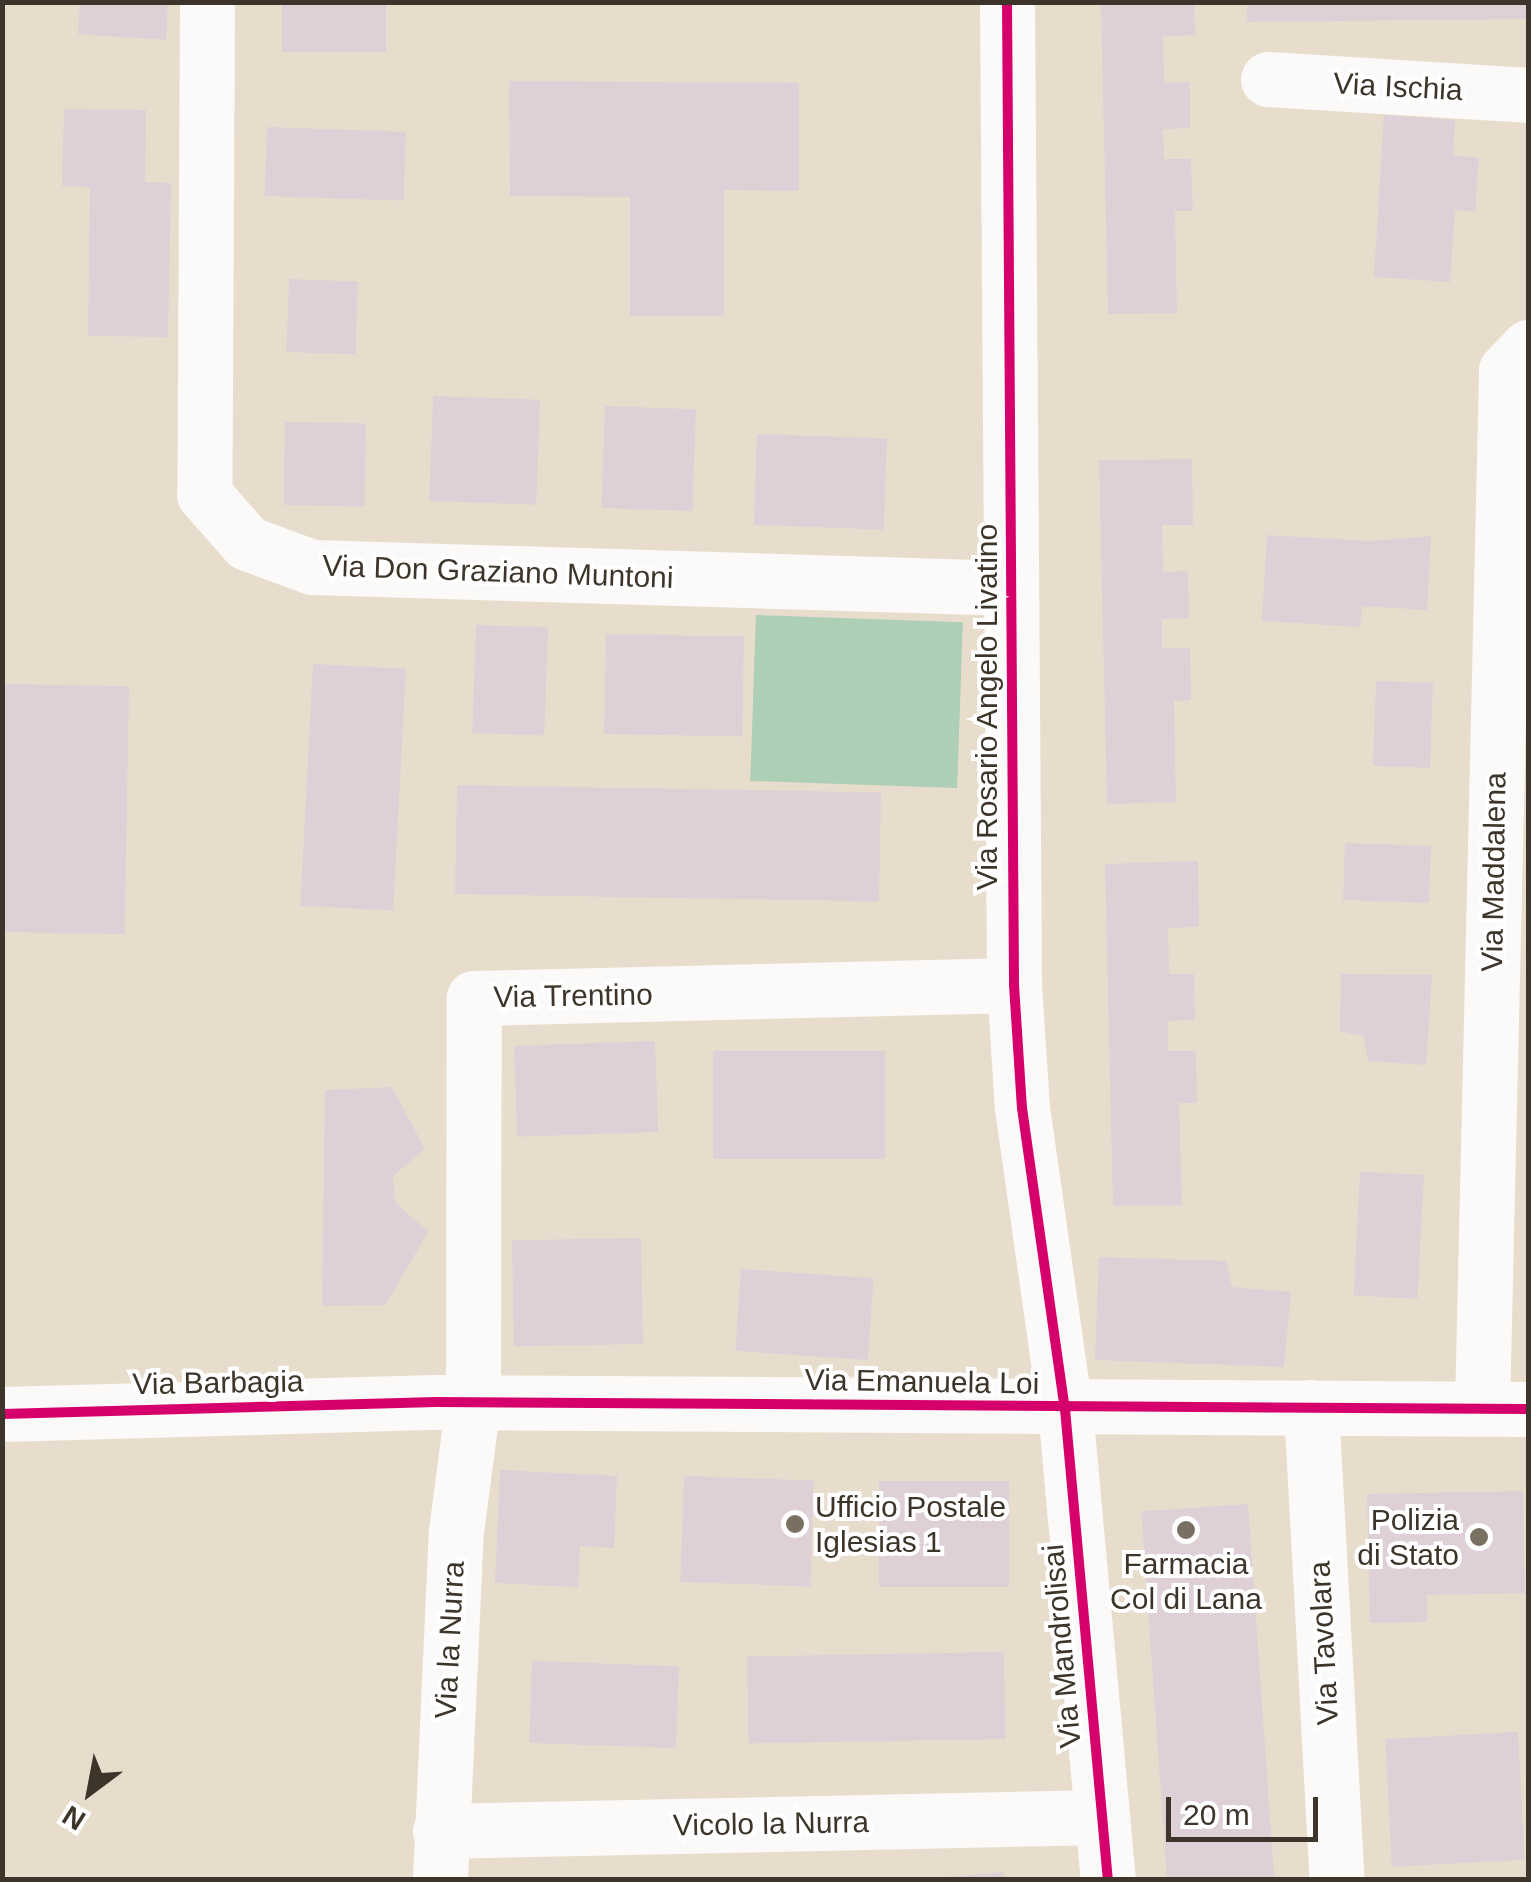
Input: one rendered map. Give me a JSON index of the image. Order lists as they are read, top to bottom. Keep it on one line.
{"streets":{"street":["Via Ischia","Via Don Graziano Muntoni","Via Rosario Angelo Livatino","Via Maddalena","Via Trentino","Via Emanuela Loi","Via Barbagia","Via la Nurra","Via Tavolara","Via Mandrolisai","Vicolo la Nurra"]},"crossings":[["Via Don Graziano Muntoni","Via Rosario Angelo Livatino"],["Via Rosario Angelo Livatino","Via Trentino"],["Via Rosario Angelo Livatino","Via Emanuela Loi"],["Via Rosario Angelo Livatino","Via Mandrolisai"],["Via Maddalena","Via Emanuela Loi"],["Via Trentino","Via Emanuela Loi"],["Via Trentino","Via Barbagia"],["Via Trentino","Via la Nurra"],["Via Emanuela Loi","Via Barbagia"],["Via Emanuela Loi","Via la Nurra"],["Via Emanuela Loi","Via Tavolara"],["Via Emanuela Loi","Via Mandrolisai"],["Via Barbagia","Via la Nurra"],["Via la Nurra","Vicolo la Nurra"],["Via Mandrolisai","Vicolo la Nurra"]],"places":["Ufficio Postale Iglesias 1","Farmacia Col di Lana","Polizia di Stato"],"scale_bar":"20 m","north":"bottom left"}
